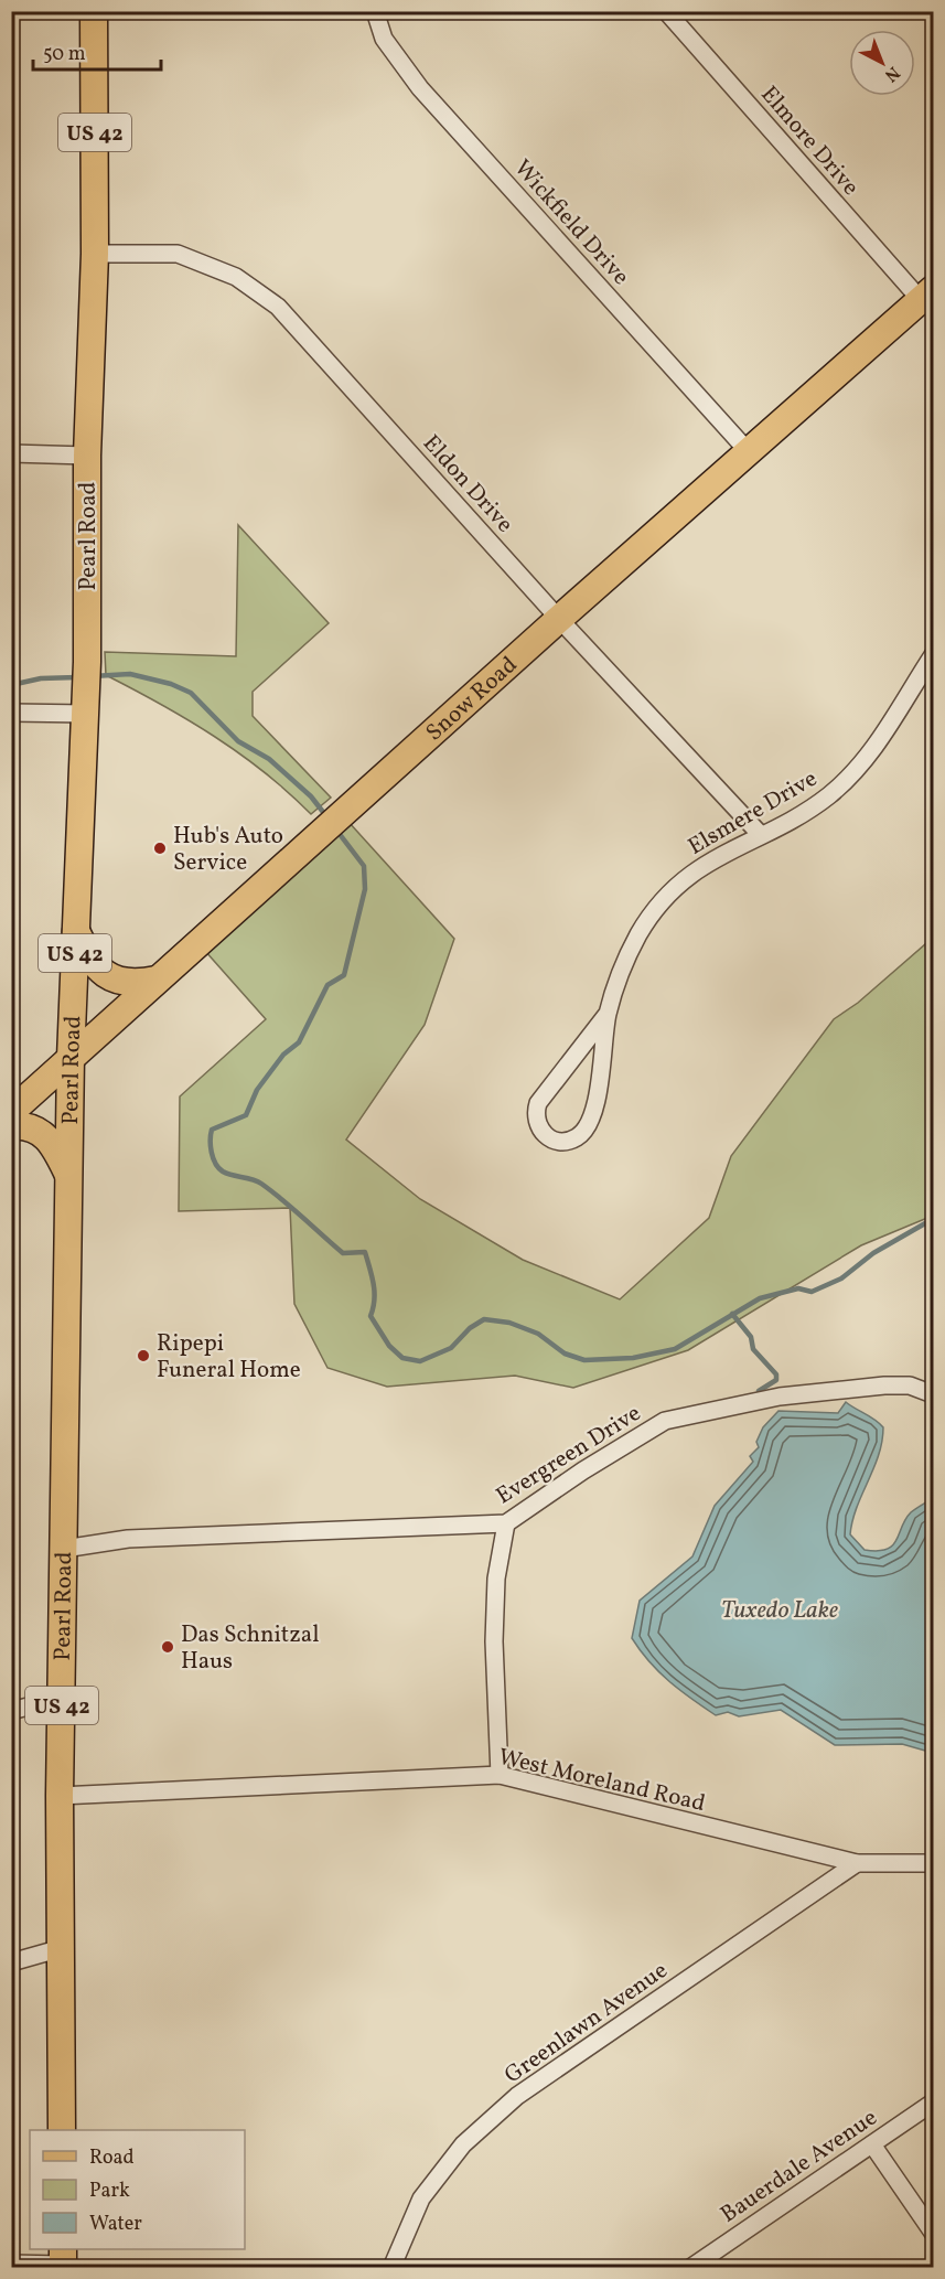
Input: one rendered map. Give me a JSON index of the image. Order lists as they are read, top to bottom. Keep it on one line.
{"streets":{"main road":["US 42","Pearl Road","Snow Road"],"street":["Elmore Drive","Wickfield Drive","Eldon Drive","Elsmere Drive","Evergreen Drive","West Moreland Road","Greenlawn Avenue","Bauerdale Avenue"]},"crossings":[["Elmore Drive","Snow Road"],["Wickfield Drive","Snow Road"],["Eldon Drive","Pearl Road"],["Eldon Drive","Snow Road"],["Eldon Drive","Elsmere Drive"],["Pearl Road","Snow Road"],["Pearl Road","Evergreen Drive"],["Pearl Road","West Moreland Road"],["West Moreland Road","Greenlawn Avenue"]],"water":["Tuxedo Lake"],"places":["Hub's Auto Service","Ripepi Funeral Home","Das Schnitzal Haus"],"legend":["Road","Park","Water"],"scale_bar":"50 m","north":"bottom right"}
